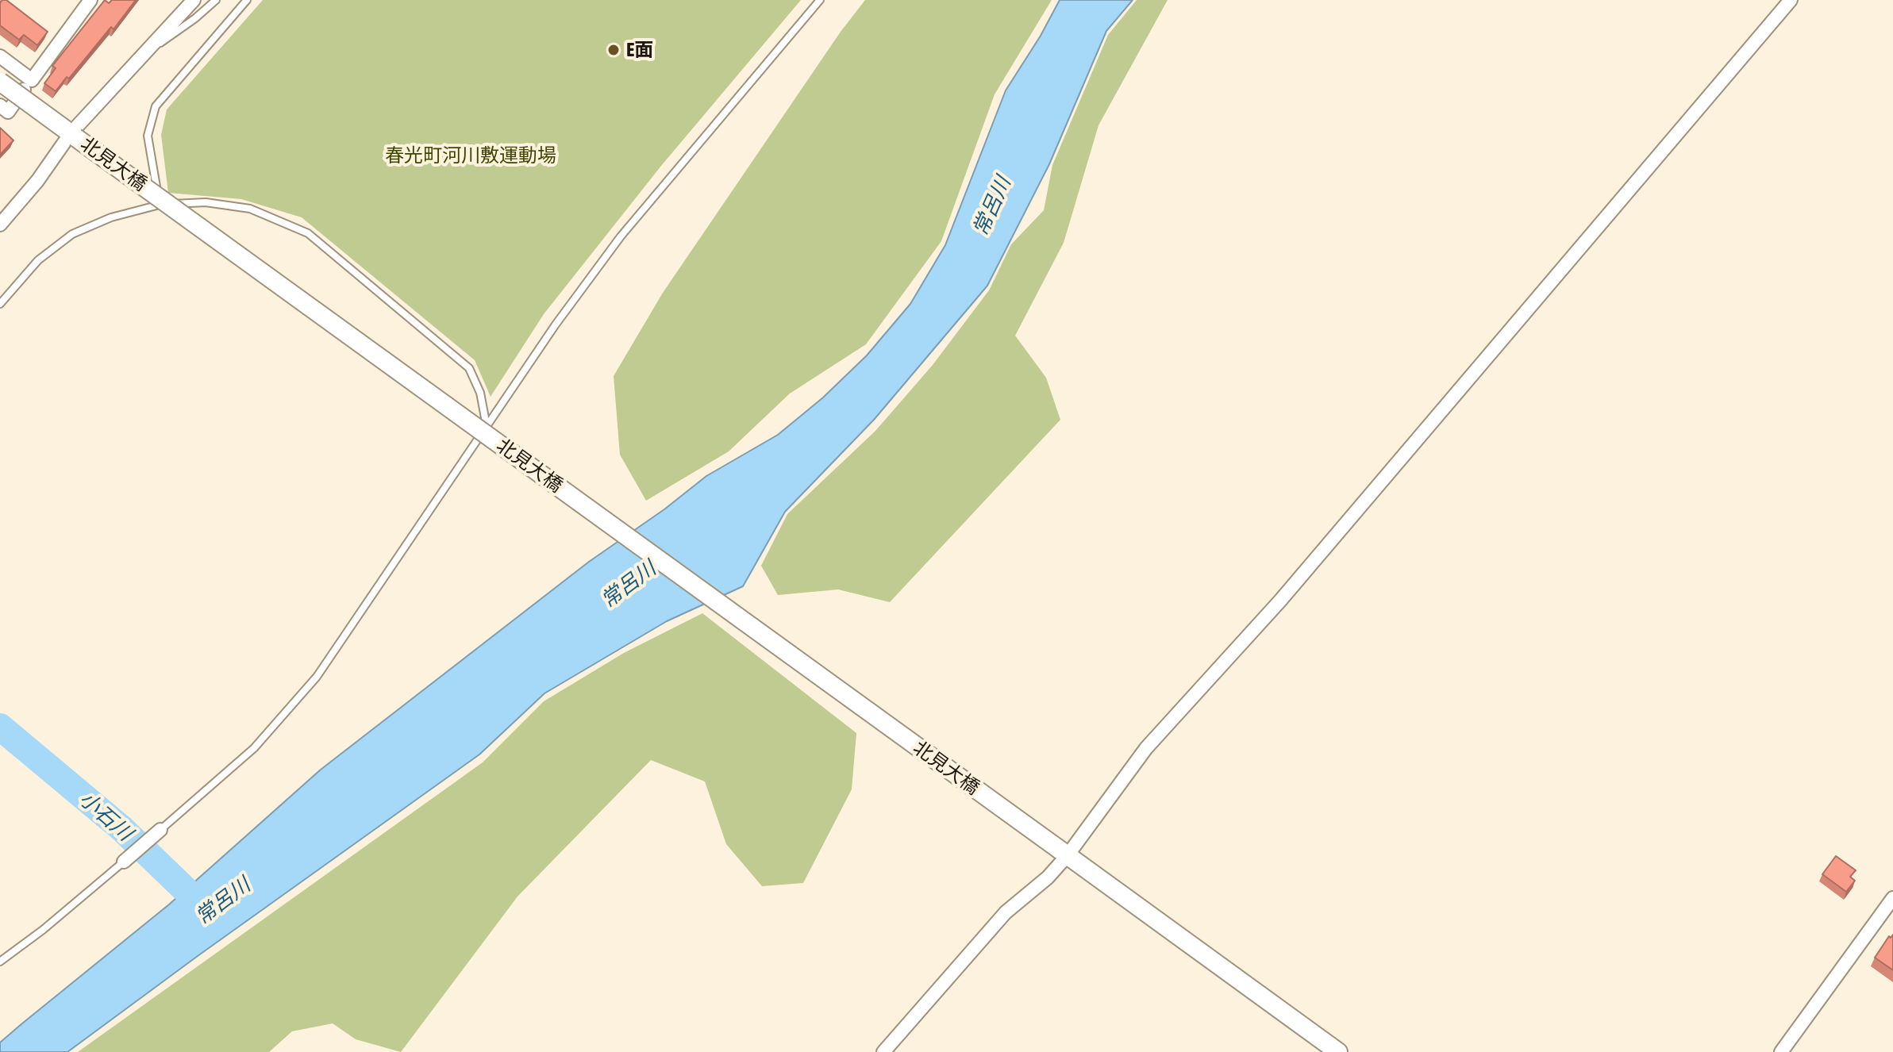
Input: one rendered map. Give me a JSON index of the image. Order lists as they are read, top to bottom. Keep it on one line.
{"streets":{"street":["北見大橋"]},"water":["常呂川","小石川"],"parks":["春光町河川敷運動場"],"places":["E面"]}
